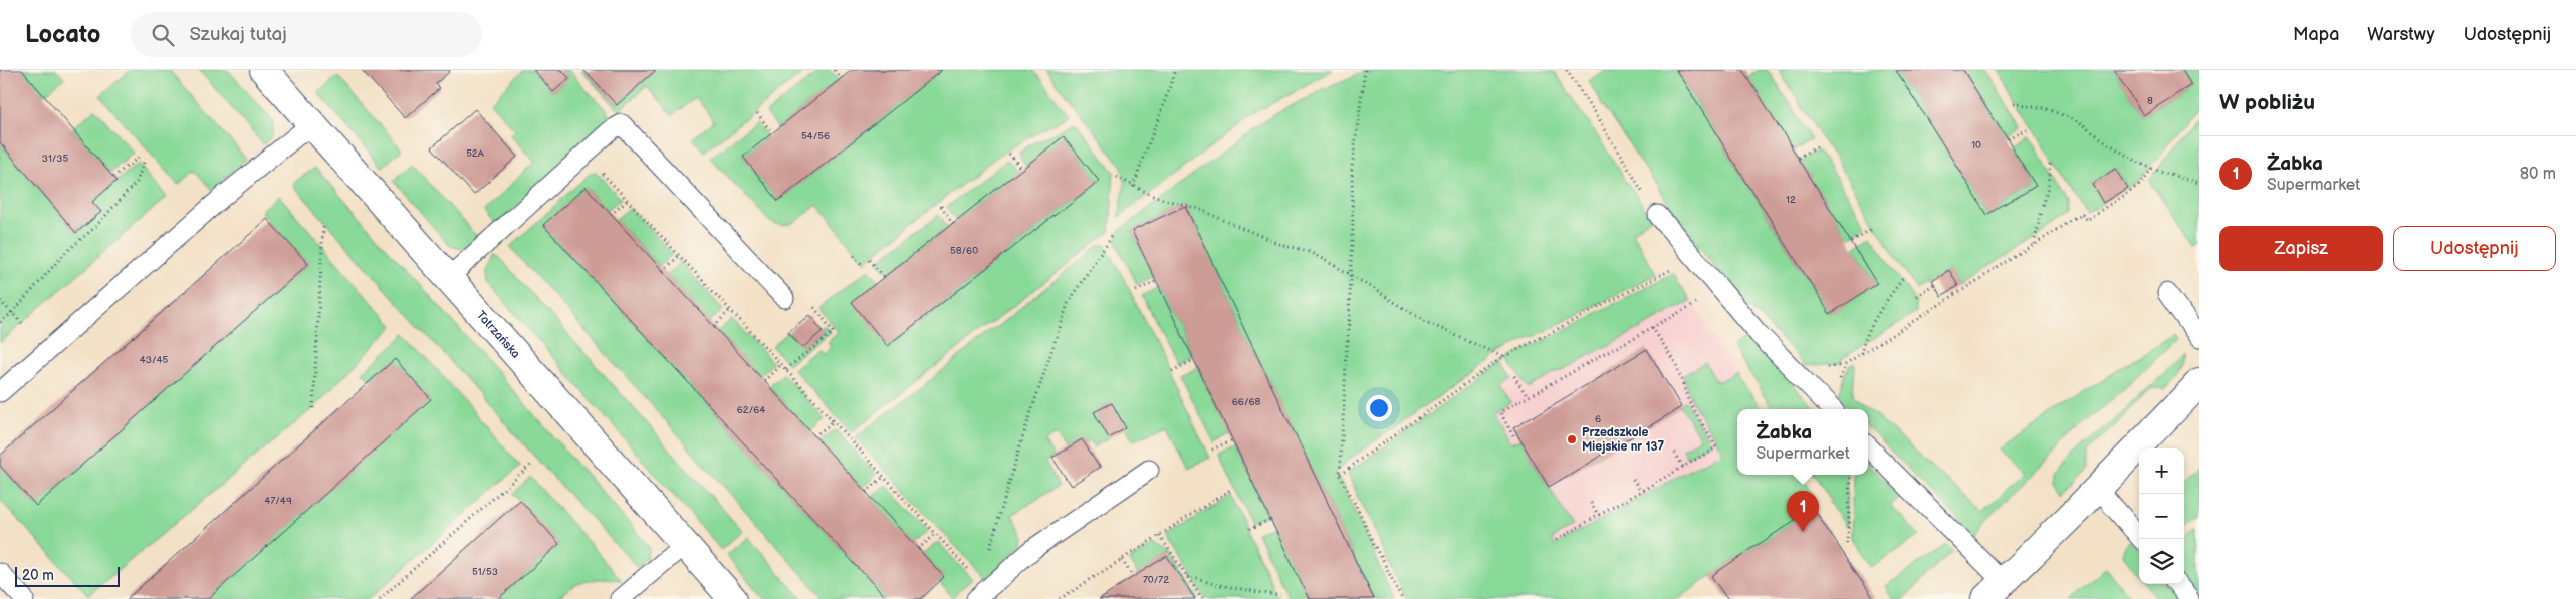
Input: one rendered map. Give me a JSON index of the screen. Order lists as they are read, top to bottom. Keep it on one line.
{"streets":{"street":["Tatrzańska"]},"places":["Przedszkole Miejskie nr 137"],"house_numbers":["8","54/56","10","52A","31/35","12","58/60","43/45","66/68","62/64","6","47/49","51/53","70/72"],"scale_bar":"20 m","page":{"header":"Locato","search":"Szukaj tutaj","nav":["Mapa","Warstwy","Udostępnij"],"heading":"W pobliżu","list":[{"mark":"1","name":"Żabka","note":"Supermarket","value":"80 m"}],"buttons":["Zapisz","Udostępnij"],"popup":["Żabka","Supermarket"],"map_buttons":["+","−"],"pins":"1","scale":"20 m"}}
